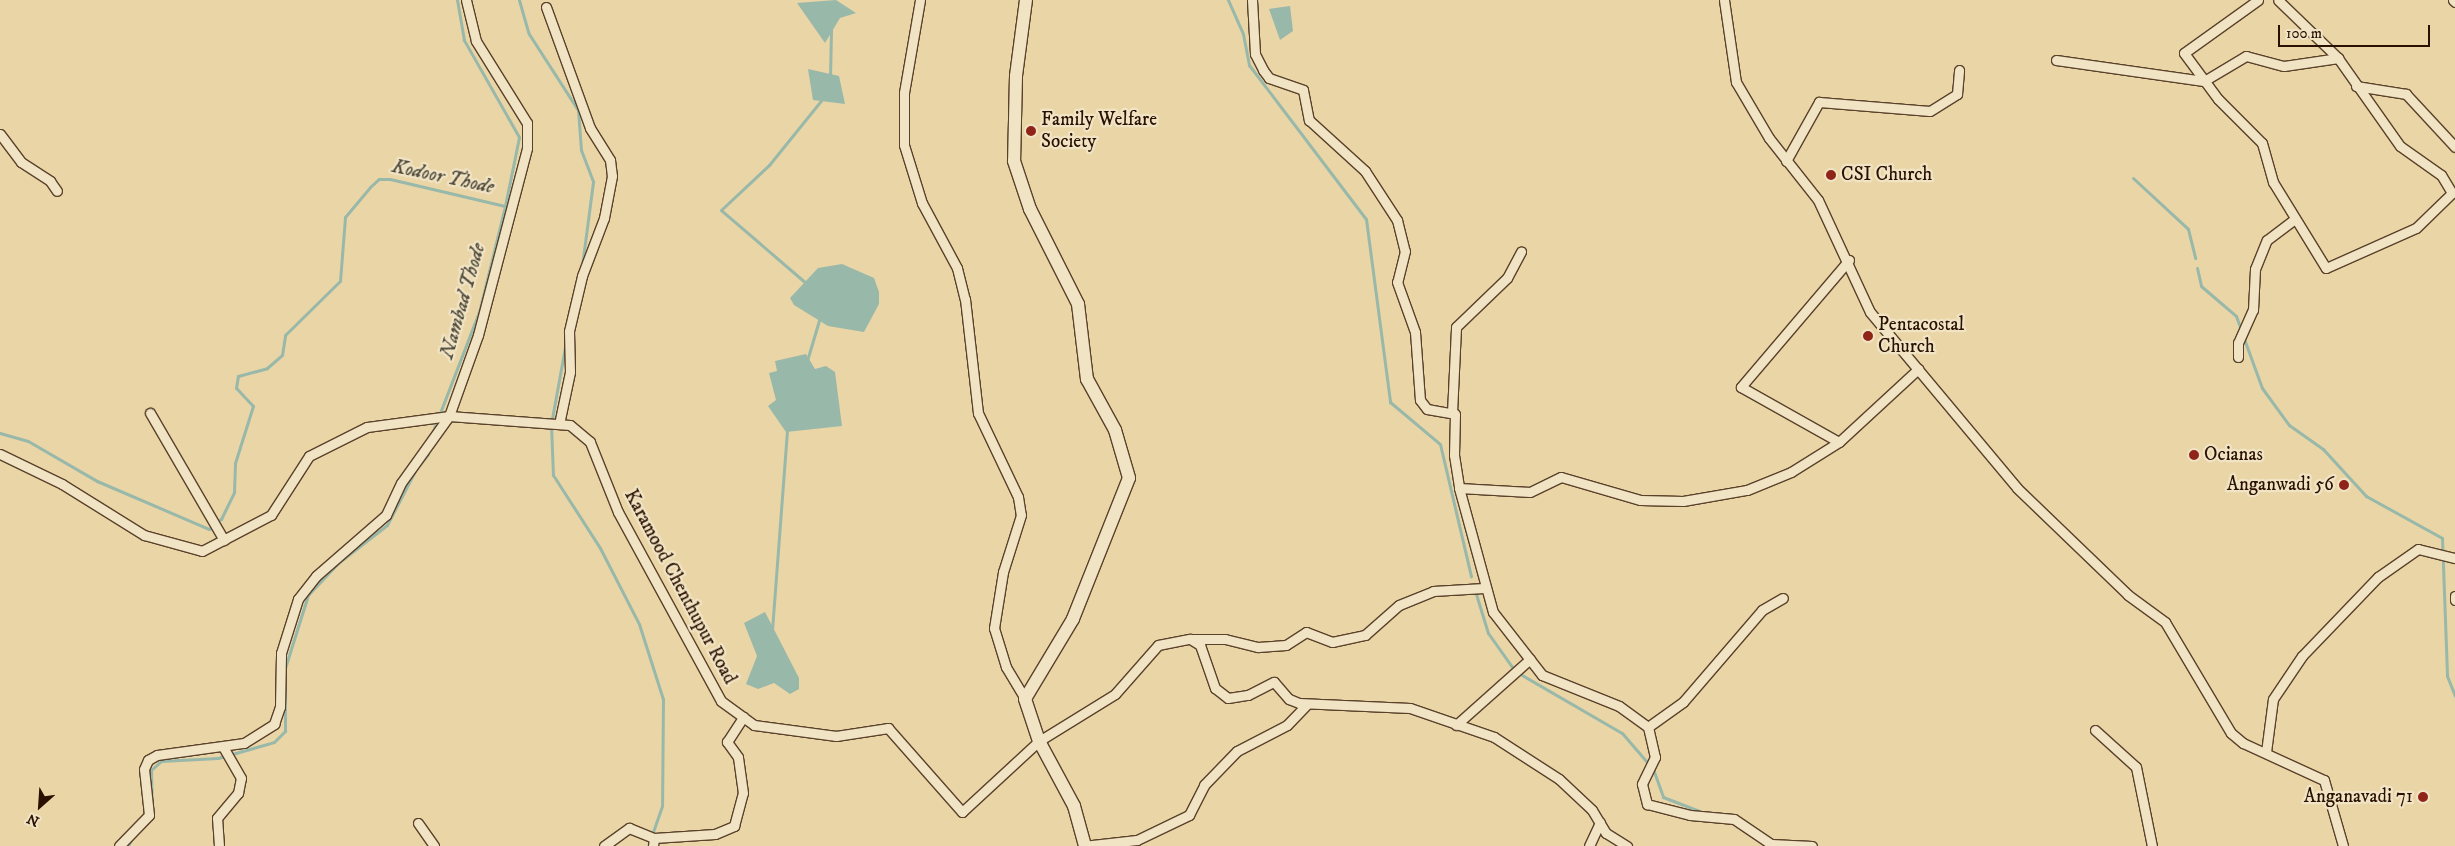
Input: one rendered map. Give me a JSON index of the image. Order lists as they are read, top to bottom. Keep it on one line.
{"streets":{"street":["Karamood Chenthupur Road"]},"water":["Kodoor Thode","Nambad Thode"],"places":["Family Welfare Society","CSI Church","Pentacostal Church","Ocianas","Anganwadi 56","Anganavadi 71"],"scale_bar":"100 m","north":"bottom left"}
